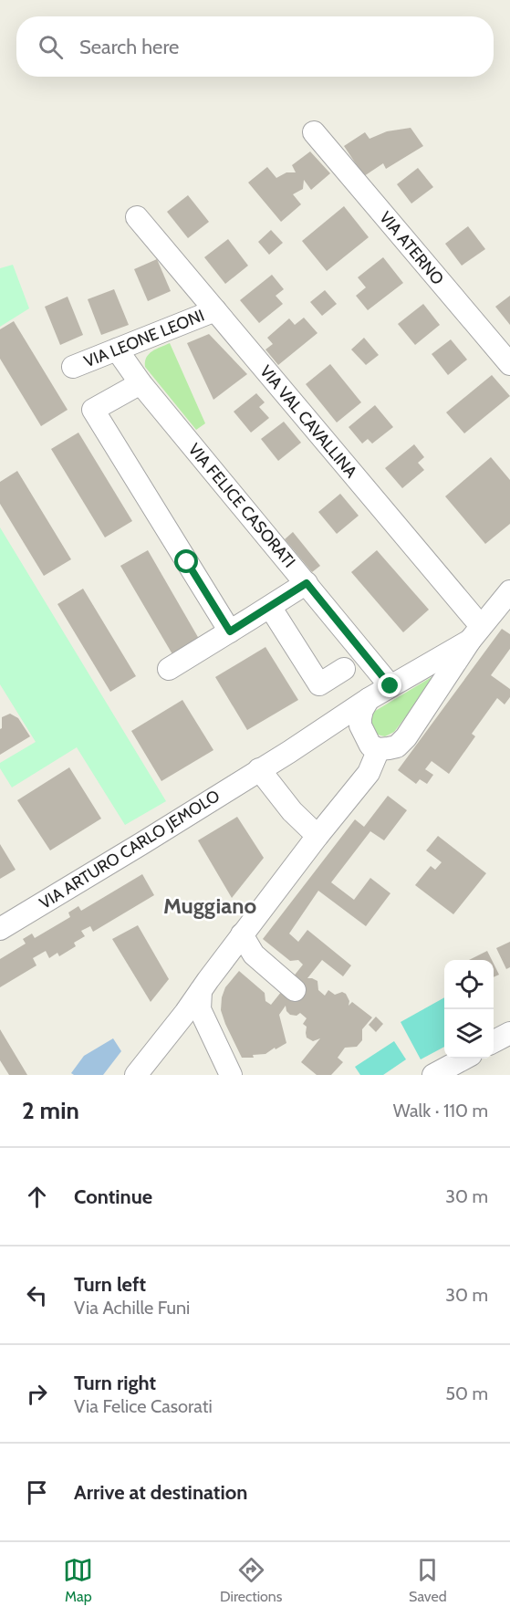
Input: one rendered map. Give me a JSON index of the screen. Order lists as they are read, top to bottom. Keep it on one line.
{"streets":{"street":["VIA ATERNO","VIA LEONE LEONI","VIA VAL CAVALLINA","VIA FELICE CASORATI","VIA ARTURO CARLO JEMOLO"]},"crossings":[["VIA LEONE LEONI","VIA VAL CAVALLINA"],["VIA LEONE LEONI","VIA FELICE CASORATI"],["VIA VAL CAVALLINA","VIA ARTURO CARLO JEMOLO"],["VIA FELICE CASORATI","VIA ARTURO CARLO JEMOLO"]],"districts":["Muggiano"],"page":{"search":"Search here","heading":["2 min","Walk · 110 m"],"list":[["Continue","30 m"],["Turn left","Via Achille Funi","30 m"],["Turn right","Via Felice Casorati","50 m"],"Arrive at destination"],"nav":["Map","Directions","Saved"]}}
